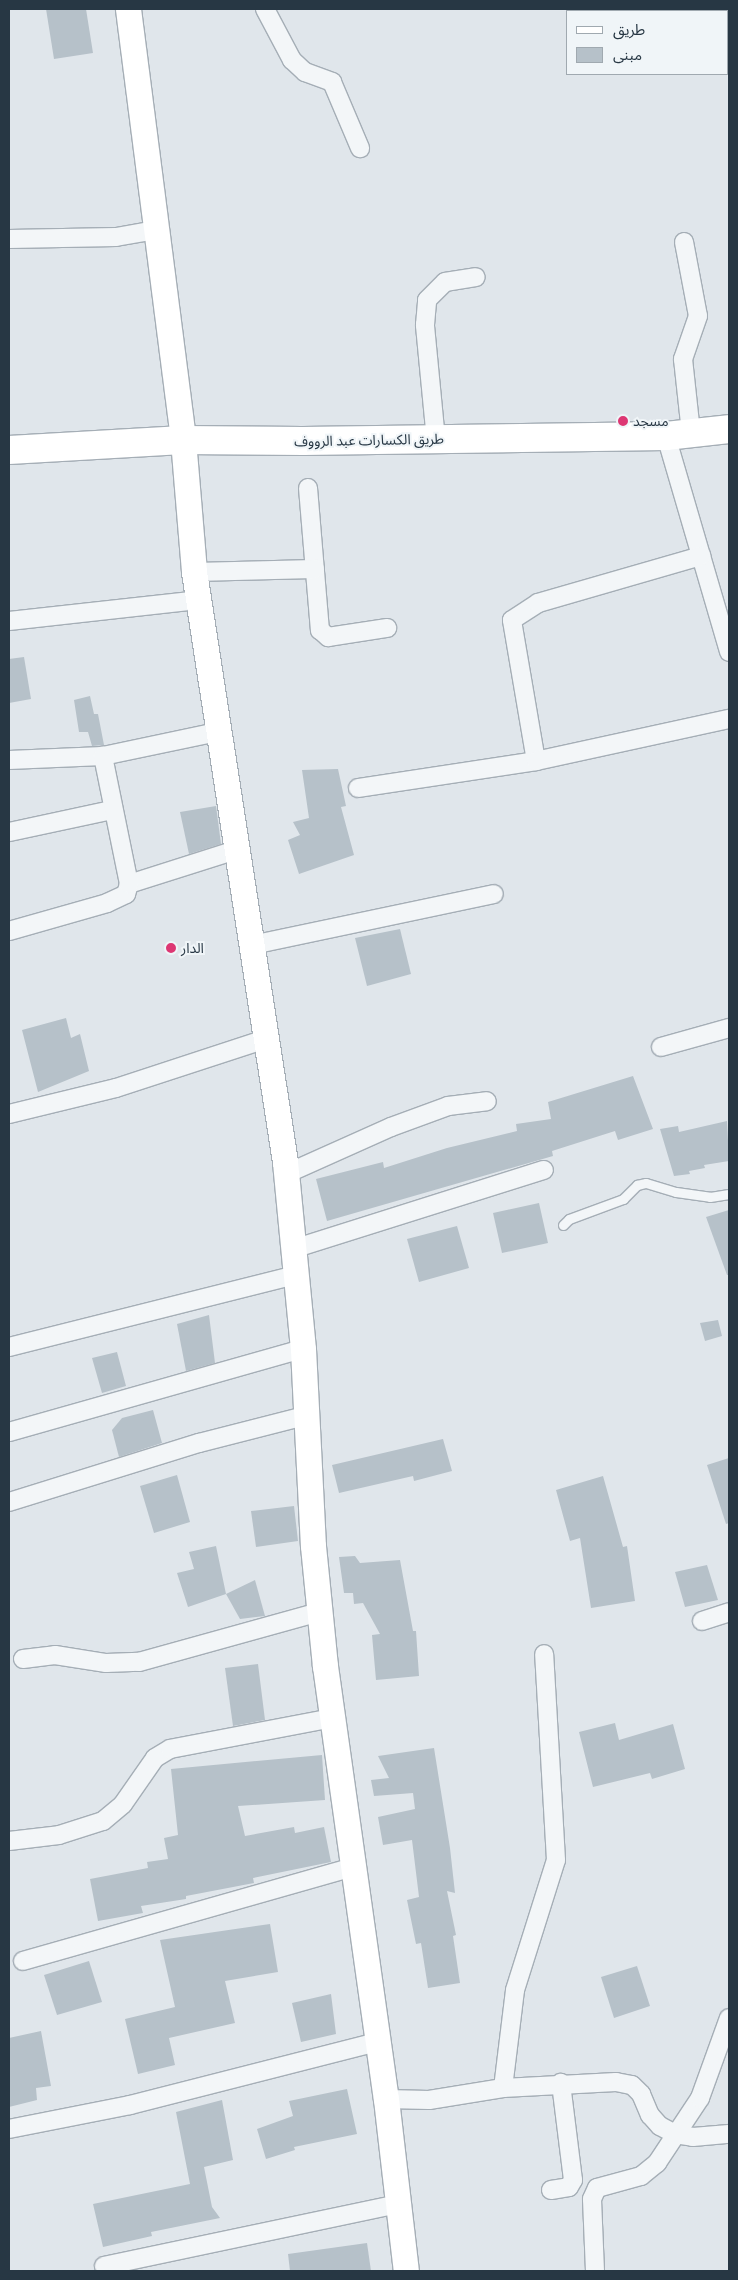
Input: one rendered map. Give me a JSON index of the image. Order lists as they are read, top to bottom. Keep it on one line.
{"streets":{"main road":["طريق الكسارات عبد الرووف"]},"places":["مسجد","الدار"],"legend":["طريق","مبنى"]}
